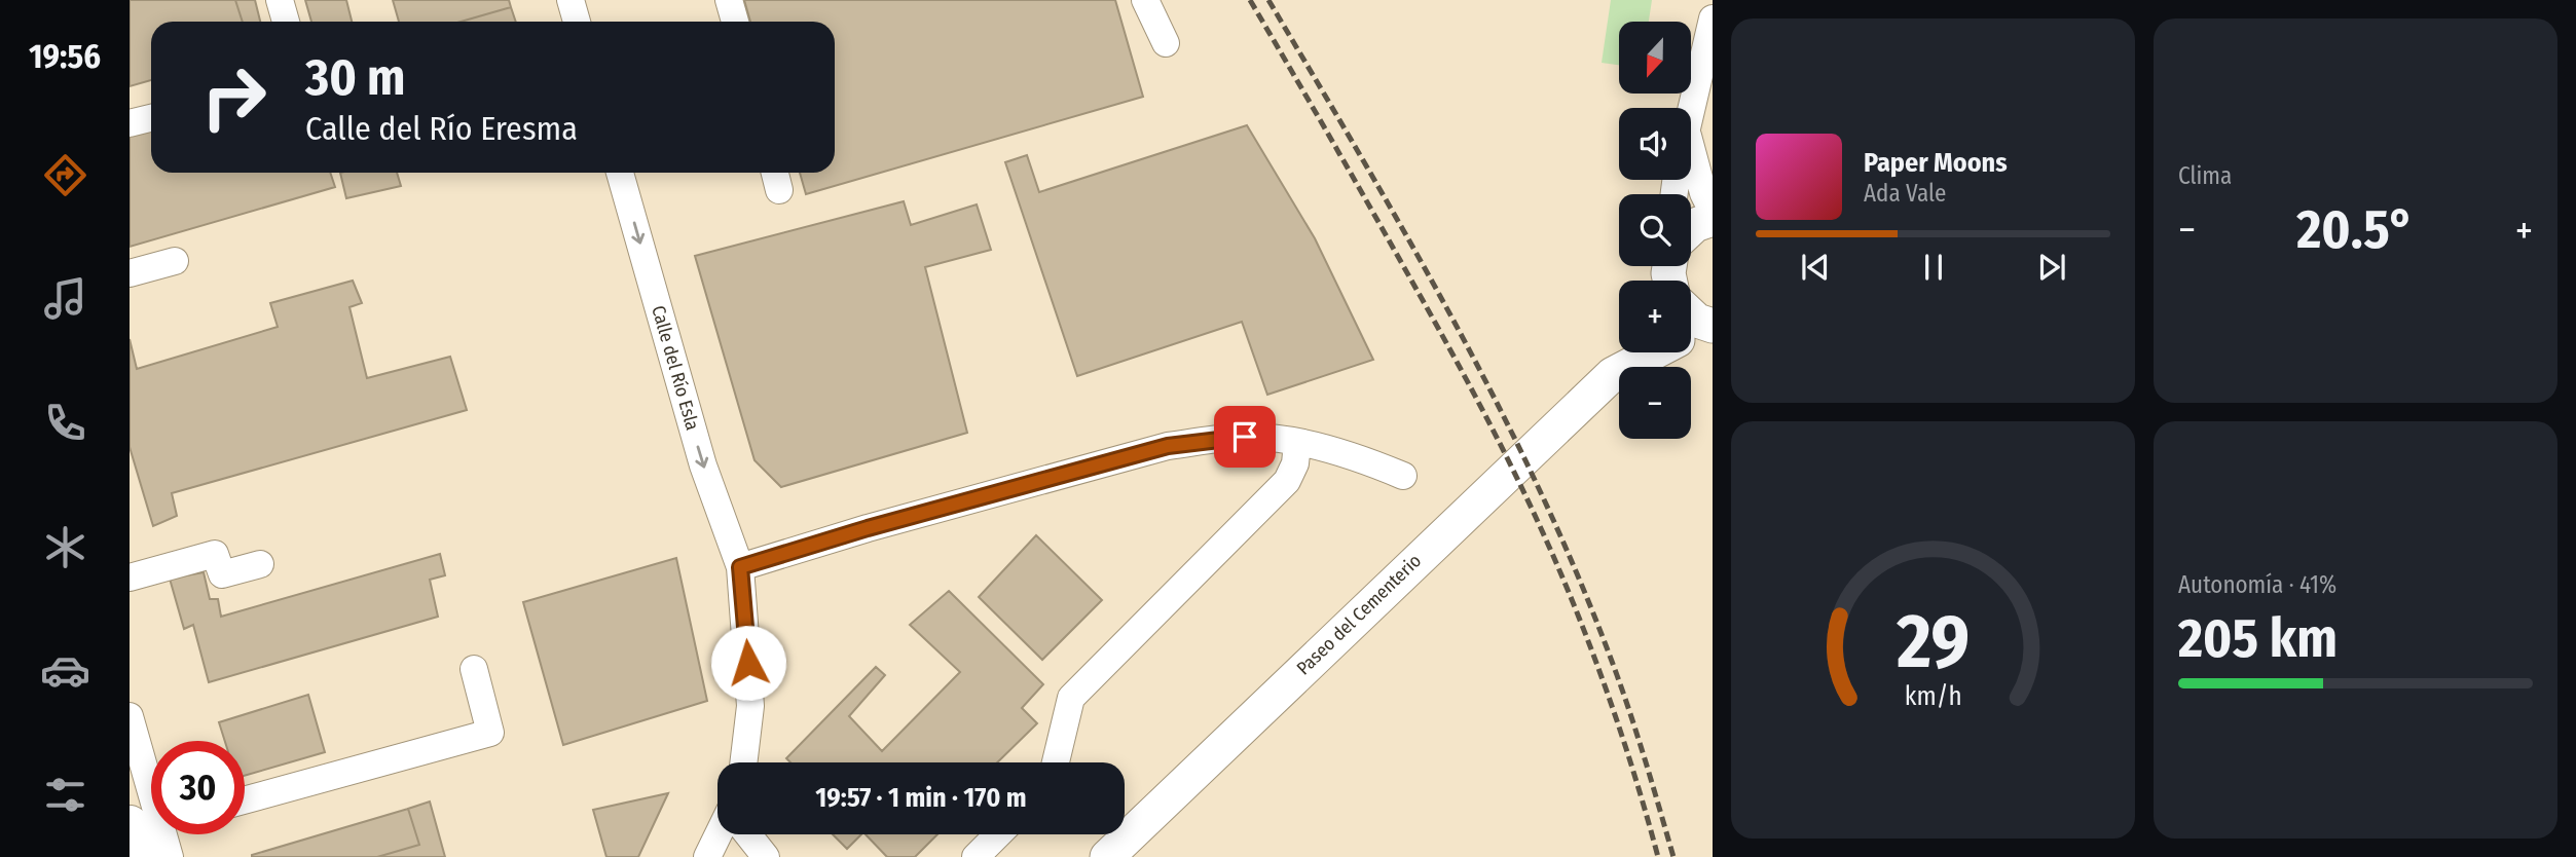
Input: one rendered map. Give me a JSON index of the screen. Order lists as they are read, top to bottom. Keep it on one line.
{"streets":{"main road":["Paseo del Cementerio"],"street":["Calle del Río Esla"]},"one_way":["Calle del Río Esla"],"north":"bottom","page":{"tabs":"19:56","tile":["Clima",["Autonomía · 41%","205 km"]],"map_buttons":["+","−"],"turn":["30 m","Calle del Río Eresma"],"song":["Paper Moons","Ada Vale"],"heat":["−","20.5°","+"],"limit":"30","trip":"19:57 · 1 min · 170 m","gauge":["29","km/h"]}}
